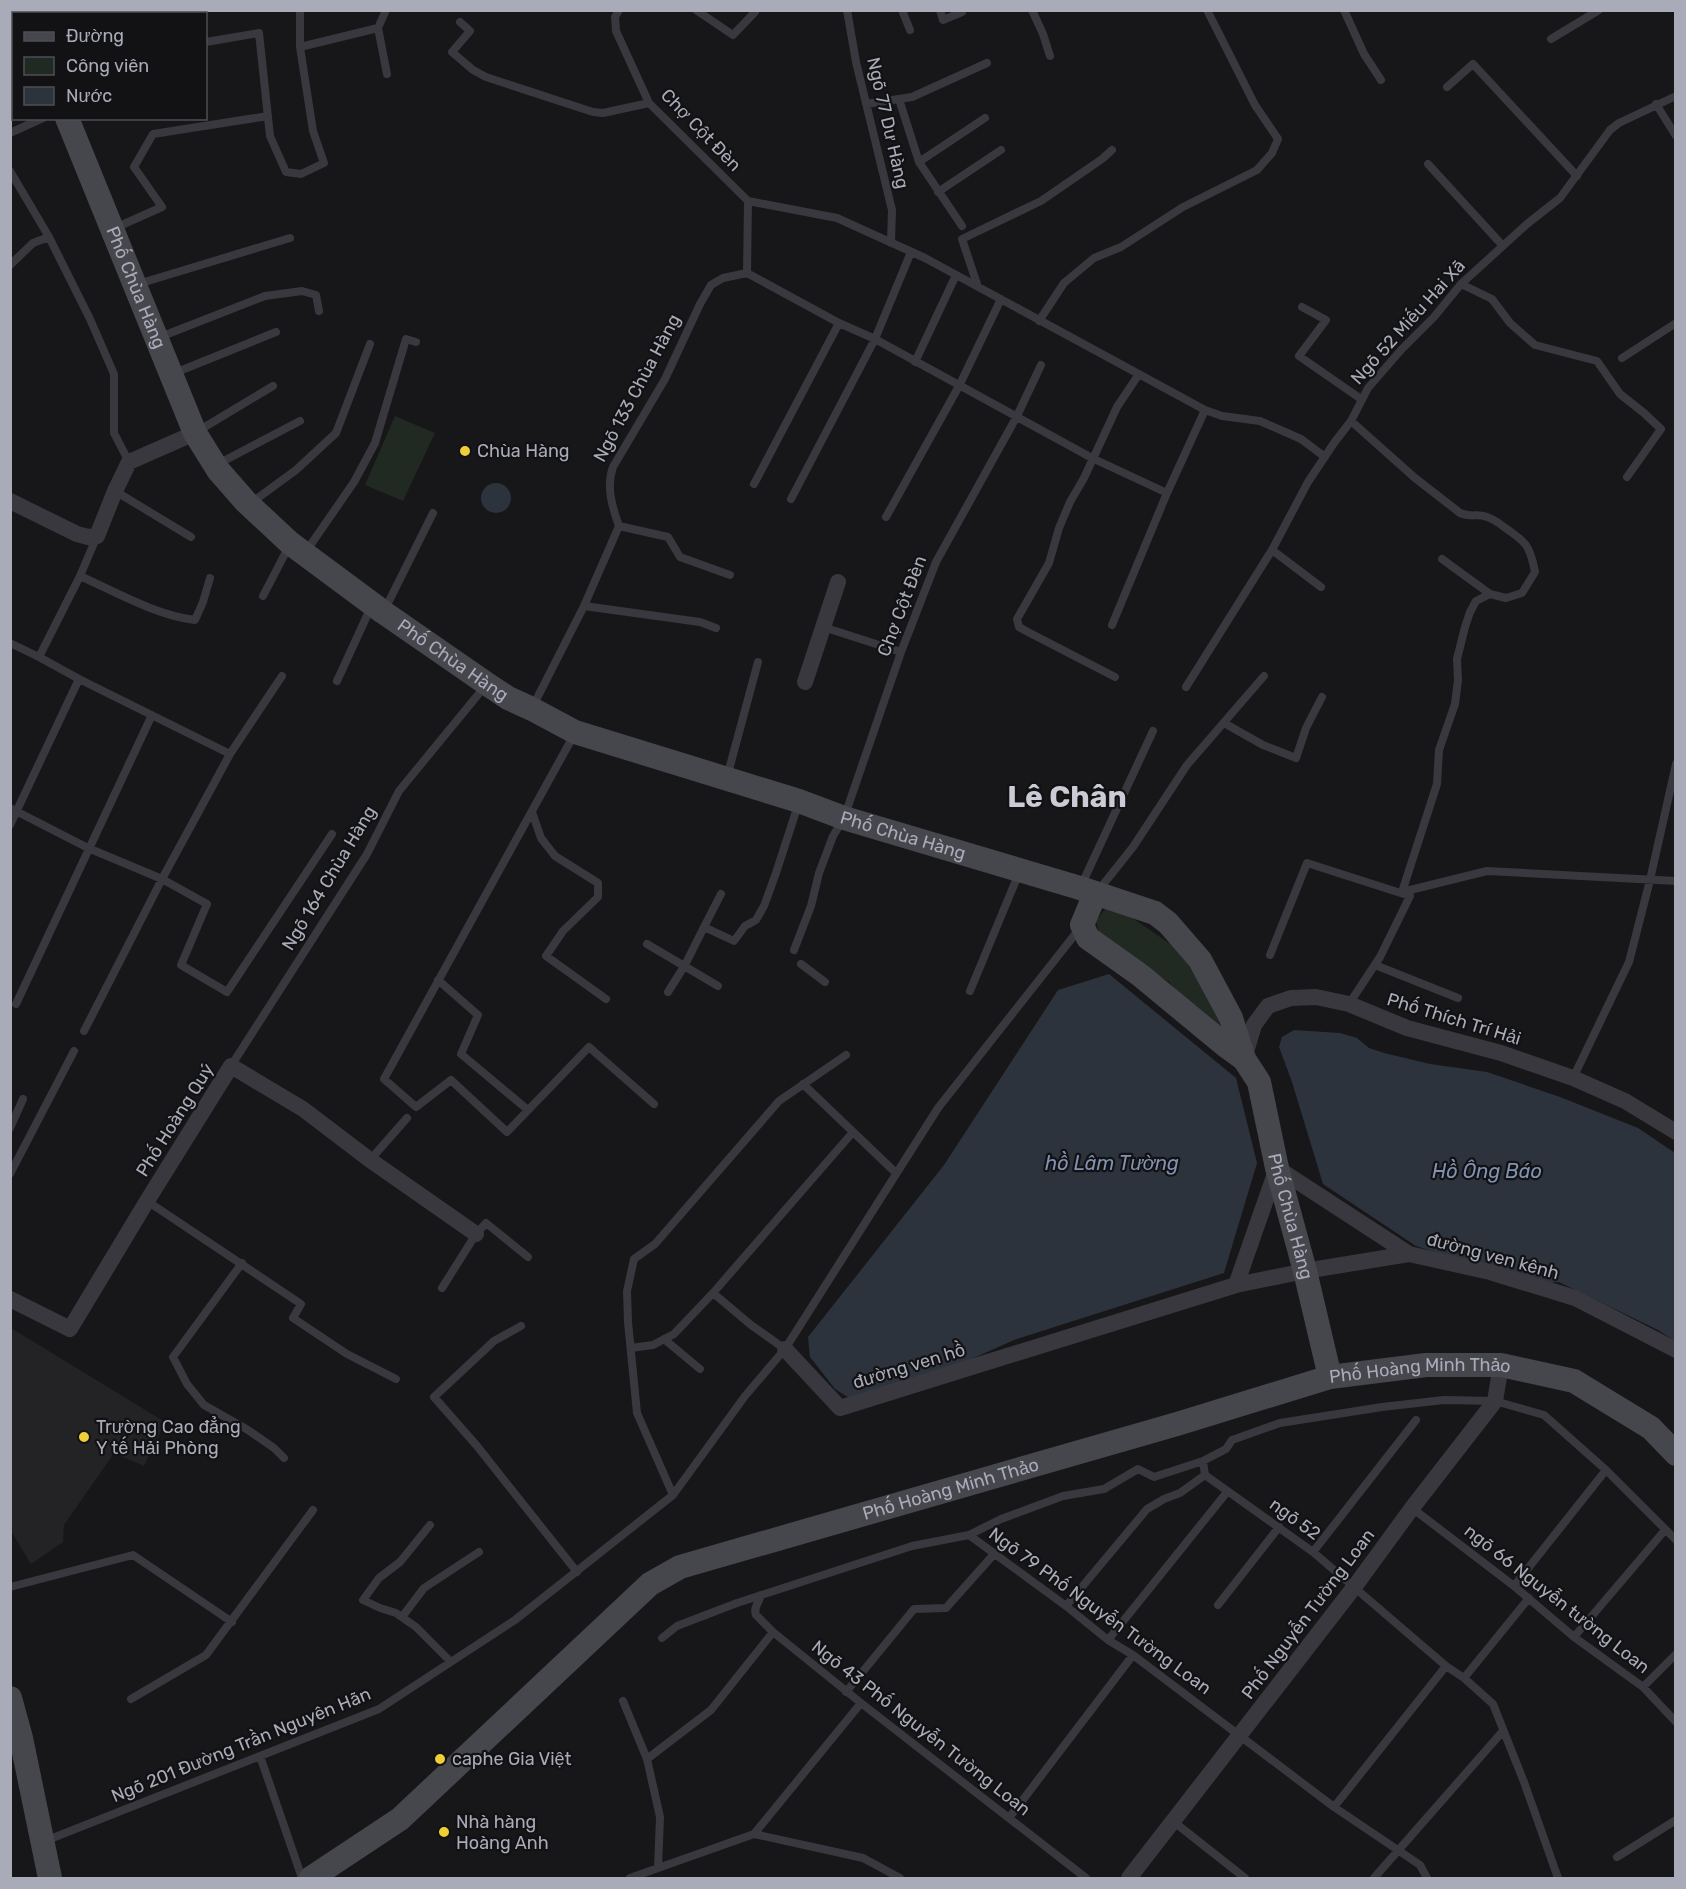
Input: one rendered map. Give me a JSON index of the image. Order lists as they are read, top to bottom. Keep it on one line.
{"streets":{"street":["Phố Chùa Hàng","Phố Thích Trí Hải","Phố Hoàng Quý","đường ven kênh","đường ven hồ","Phố Hoàng Minh Thảo","Phố Nguyễn Tường Loan"],"lane":["Ngõ 77 Dư Hàng","Chợ Cột Đèn","Ngõ 52 Miếu Hai Xã","Ngõ 133 Chùa Hàng","Ngõ 164 Chùa Hàng","ngõ 52","ngõ 66 Nguyễn tường Loan","Ngõ 79 Phố Nguyễn Tường Loan","Ngõ 43 Phố Nguyễn Tường Loan","Ngõ 201 Đường Trần Nguyên Hãn"]},"crossings":[["Chợ Cột Đèn","Phố Chùa Hàng"],["Phố Chùa Hàng","Ngõ 164 Chùa Hàng"],["Phố Chùa Hàng","Phố Thích Trí Hải"],["Phố Chùa Hàng","đường ven kênh"],["Phố Chùa Hàng","Phố Hoàng Minh Thảo"],["Ngõ 164 Chùa Hàng","Phố Hoàng Quý"],["đường ven hồ","Ngõ 201 Đường Trần Nguyên Hãn"],["Phố Hoàng Minh Thảo","Phố Nguyễn Tường Loan"],["ngõ 52","Phố Nguyễn Tường Loan"],["ngõ 66 Nguyễn tường Loan","Phố Nguyễn Tường Loan"],["Ngõ 79 Phố Nguyễn Tường Loan","Phố Nguyễn Tường Loan"]],"districts":["Lê Chân"],"water":["hồ Lâm Tường","Hồ Ông Báo"],"places":["Chùa Hàng","Trường Cao đẳng Y tế Hải Phòng","caphe Gia Việt","Nhà hàng Hoàng Anh"],"legend":["Đường","Công viên","Nước"]}
